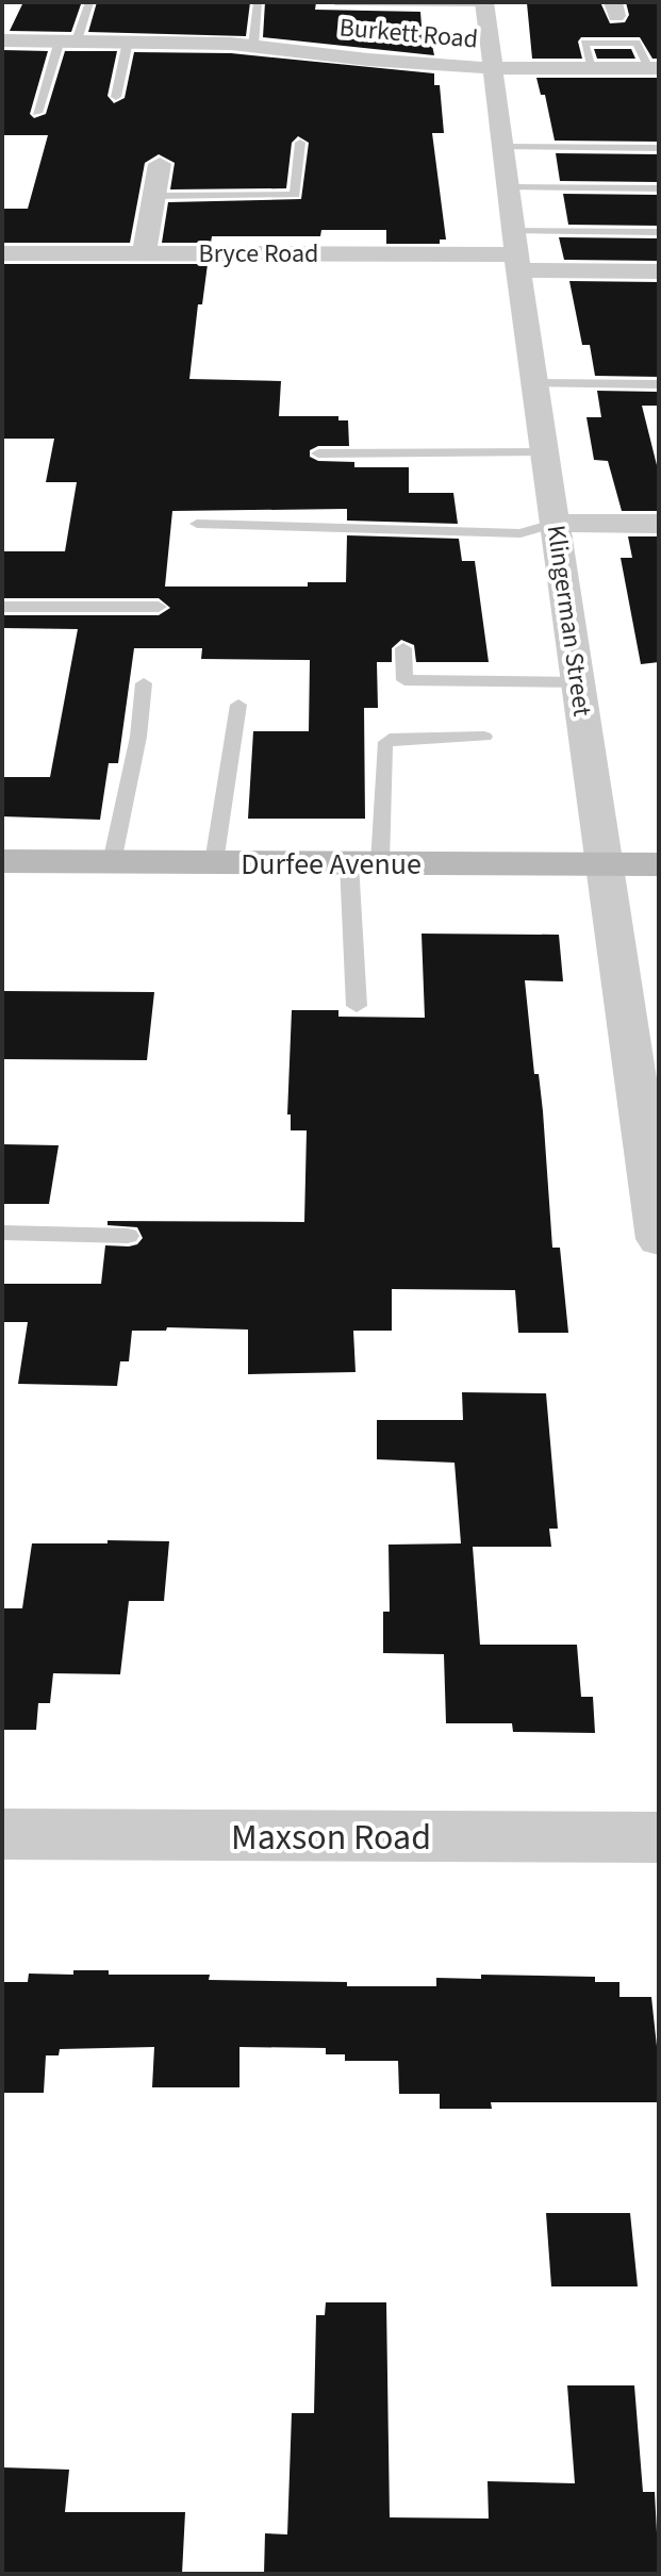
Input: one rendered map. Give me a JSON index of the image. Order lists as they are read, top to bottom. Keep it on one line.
{"streets":{"main road":["Durfee Avenue"],"street":["Burkett Road","Bryce Road","Klingerman Street","Maxson Road"]},"crossings":[["Burkett Road","Klingerman Street"],["Bryce Road","Klingerman Street"],["Klingerman Street","Durfee Avenue"]]}
